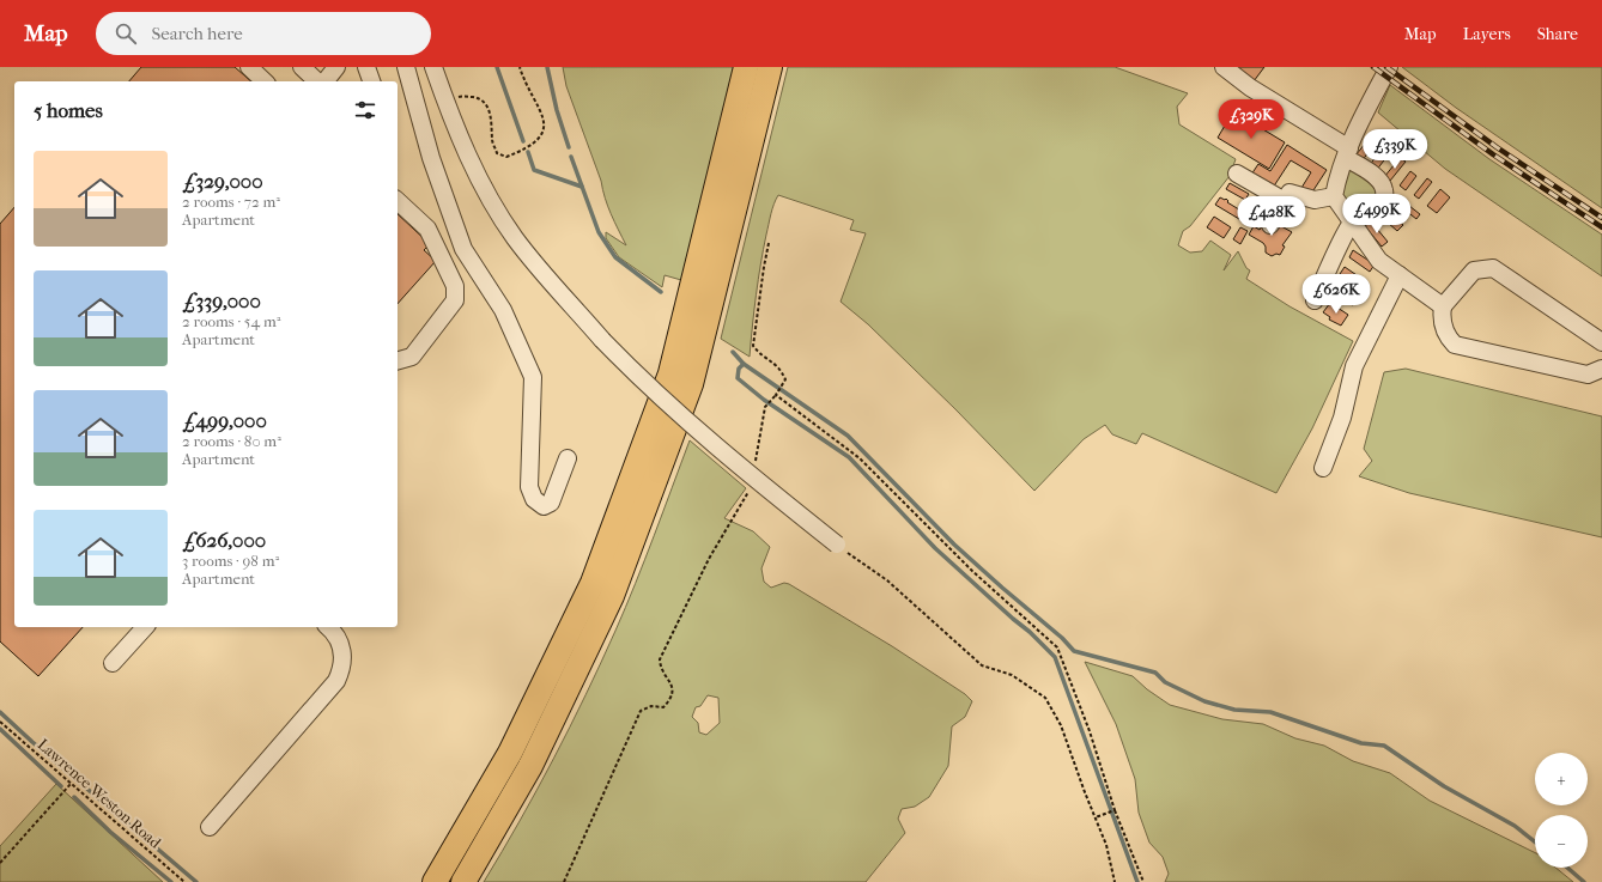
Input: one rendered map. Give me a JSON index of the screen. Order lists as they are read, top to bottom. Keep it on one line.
{"streets":{"path":["Lawrence Weston Road"]},"page":{"header":"Map","search":"Search here","nav":["Map","Layers","Share"],"heading":"5 homes","price":["£329K","£339K","£499K","£428K","£626K"],"list":[{"name":"£329,000","note":"2 rooms · 72 m² · Apartment"},{"name":"£339,000","note":"2 rooms · 54 m² · Apartment"},{"name":"£499,000","note":"2 rooms · 80 m² · Apartment"},{"name":"£626,000","note":"3 rooms · 98 m² · Apartment"}],"map_buttons":["+","−"]}}
